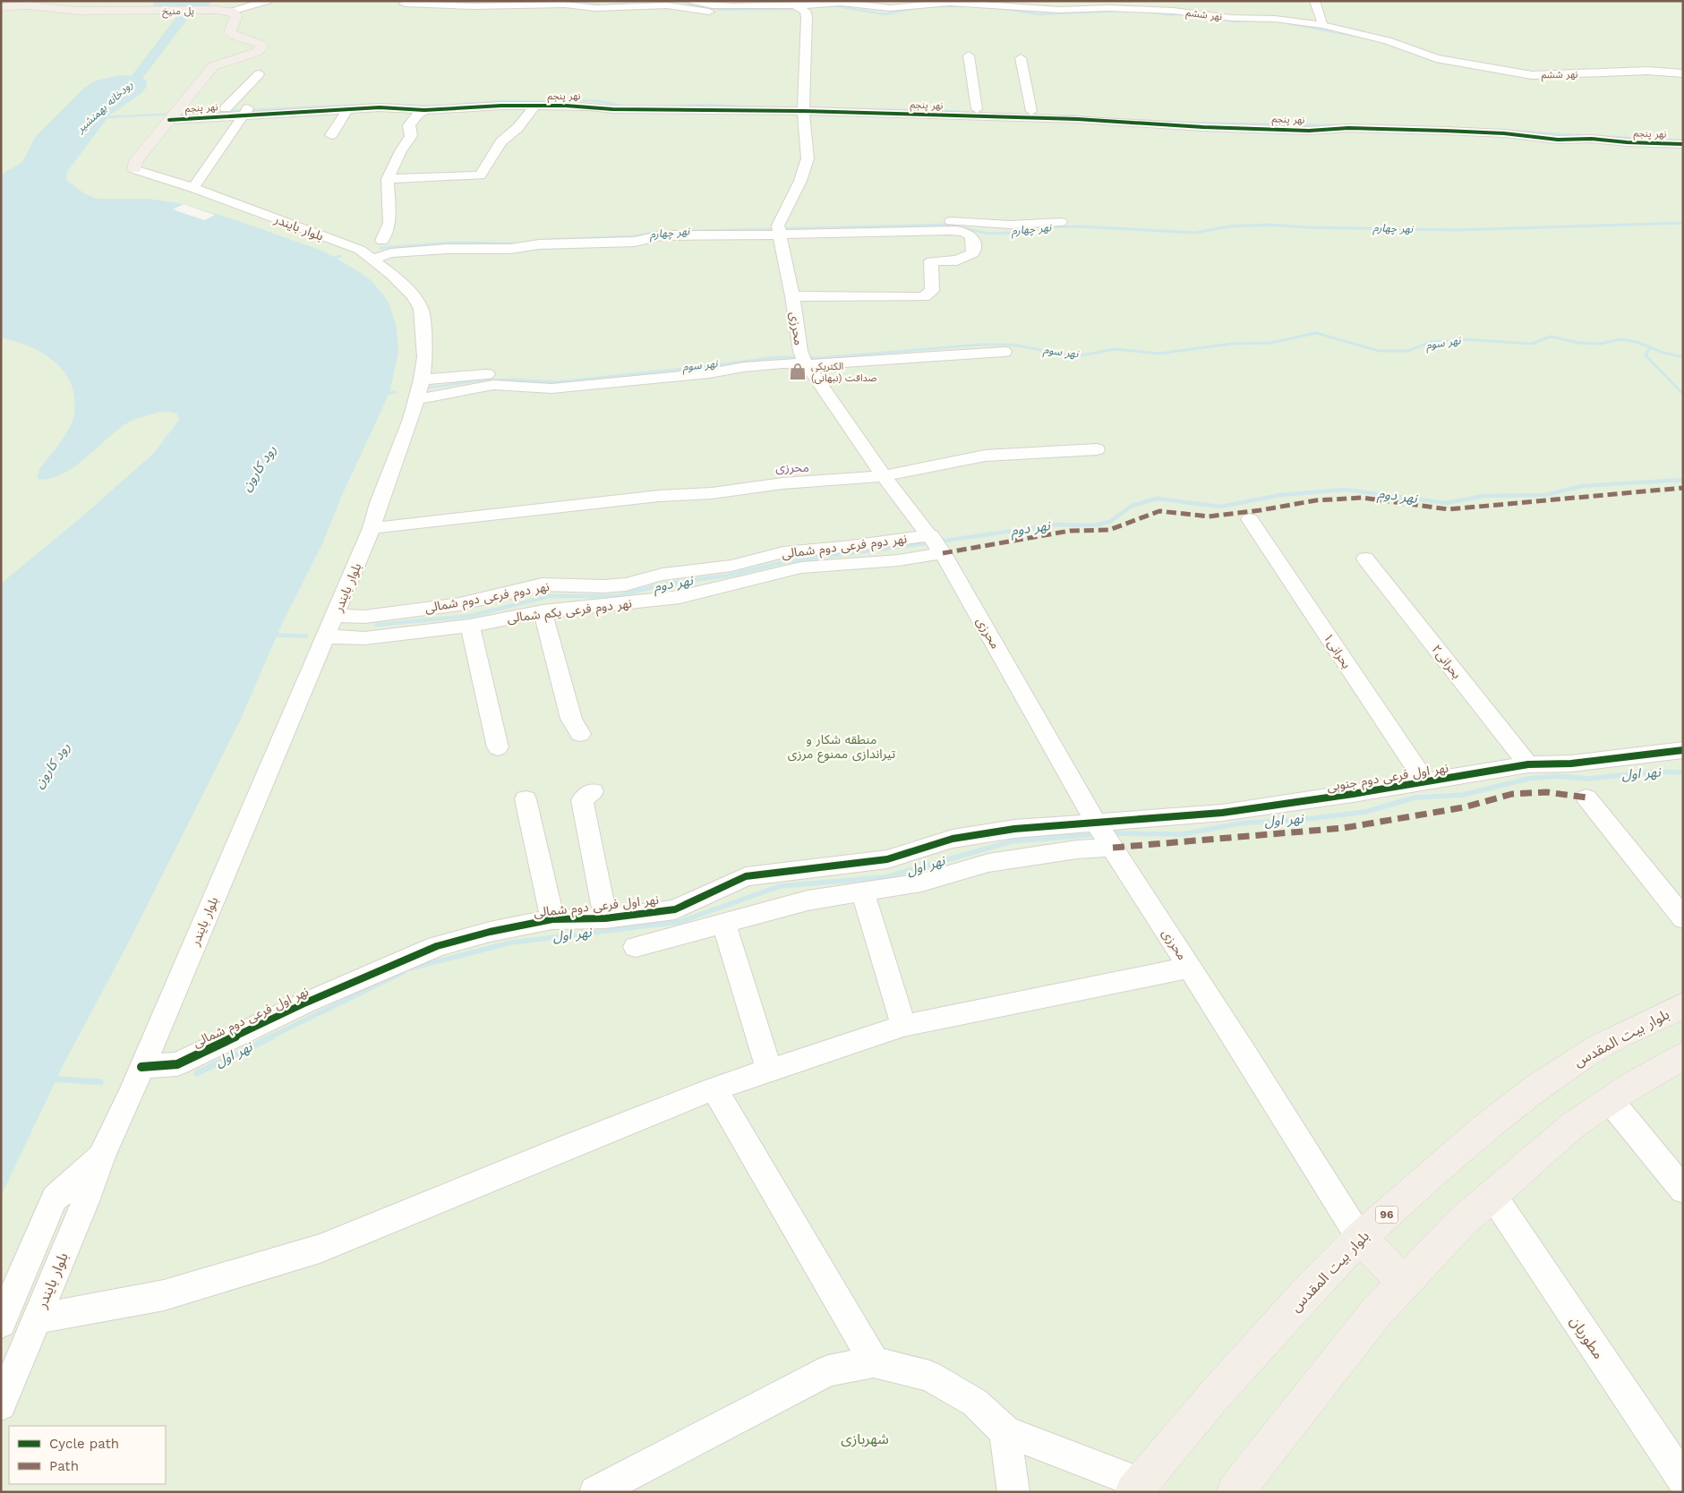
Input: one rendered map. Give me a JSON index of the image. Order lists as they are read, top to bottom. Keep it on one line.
{"streets":{"main road":["پل منیخ","بلوار بیت المقدس","96"],"street":["نهر ششم","نهر پنجم","بلوار بایندر","محرزی","نهر دوم فرعی دوم شمالی","نهر دوم فرعی یکم شمالی","بحرانی۱","بحرانی۲","نهر اول فرعی دوم جنوبی","نهر اول فرعی دوم شمالی","مطوریان"]},"crossings":[["بلوار بایندر","نهر دوم فرعی دوم شمالی"],["بلوار بایندر","نهر دوم فرعی یکم شمالی"],["بلوار بایندر","نهر اول فرعی دوم شمالی"],["محرزی","نهر دوم فرعی دوم شمالی"],["محرزی","نهر دوم فرعی یکم شمالی"],["محرزی","نهر اول فرعی دوم جنوبی"],["محرزی","نهر اول فرعی دوم شمالی"],["محرزی","بلوار بیت المقدس"],["نهر دوم فرعی دوم شمالی","نهر دوم فرعی یکم شمالی"],["بحرانی۱","نهر اول فرعی دوم جنوبی"],["بحرانی۲","نهر اول فرعی دوم جنوبی"],["نهر اول فرعی دوم جنوبی","نهر اول فرعی دوم شمالی"]],"districts":["محرزی"],"water":["رودخانه بهمنشیر","نهر چهارم","نهر سوم","رود کارون","نهر دوم","نهر اول"],"parks":["منطقه شکار و تیراندازی ممنوع مرزی","شهربازی"],"places":{"shop":["الکتریکی صداقت (نبهانی)"]},"legend":["Cycle path","Path"]}
